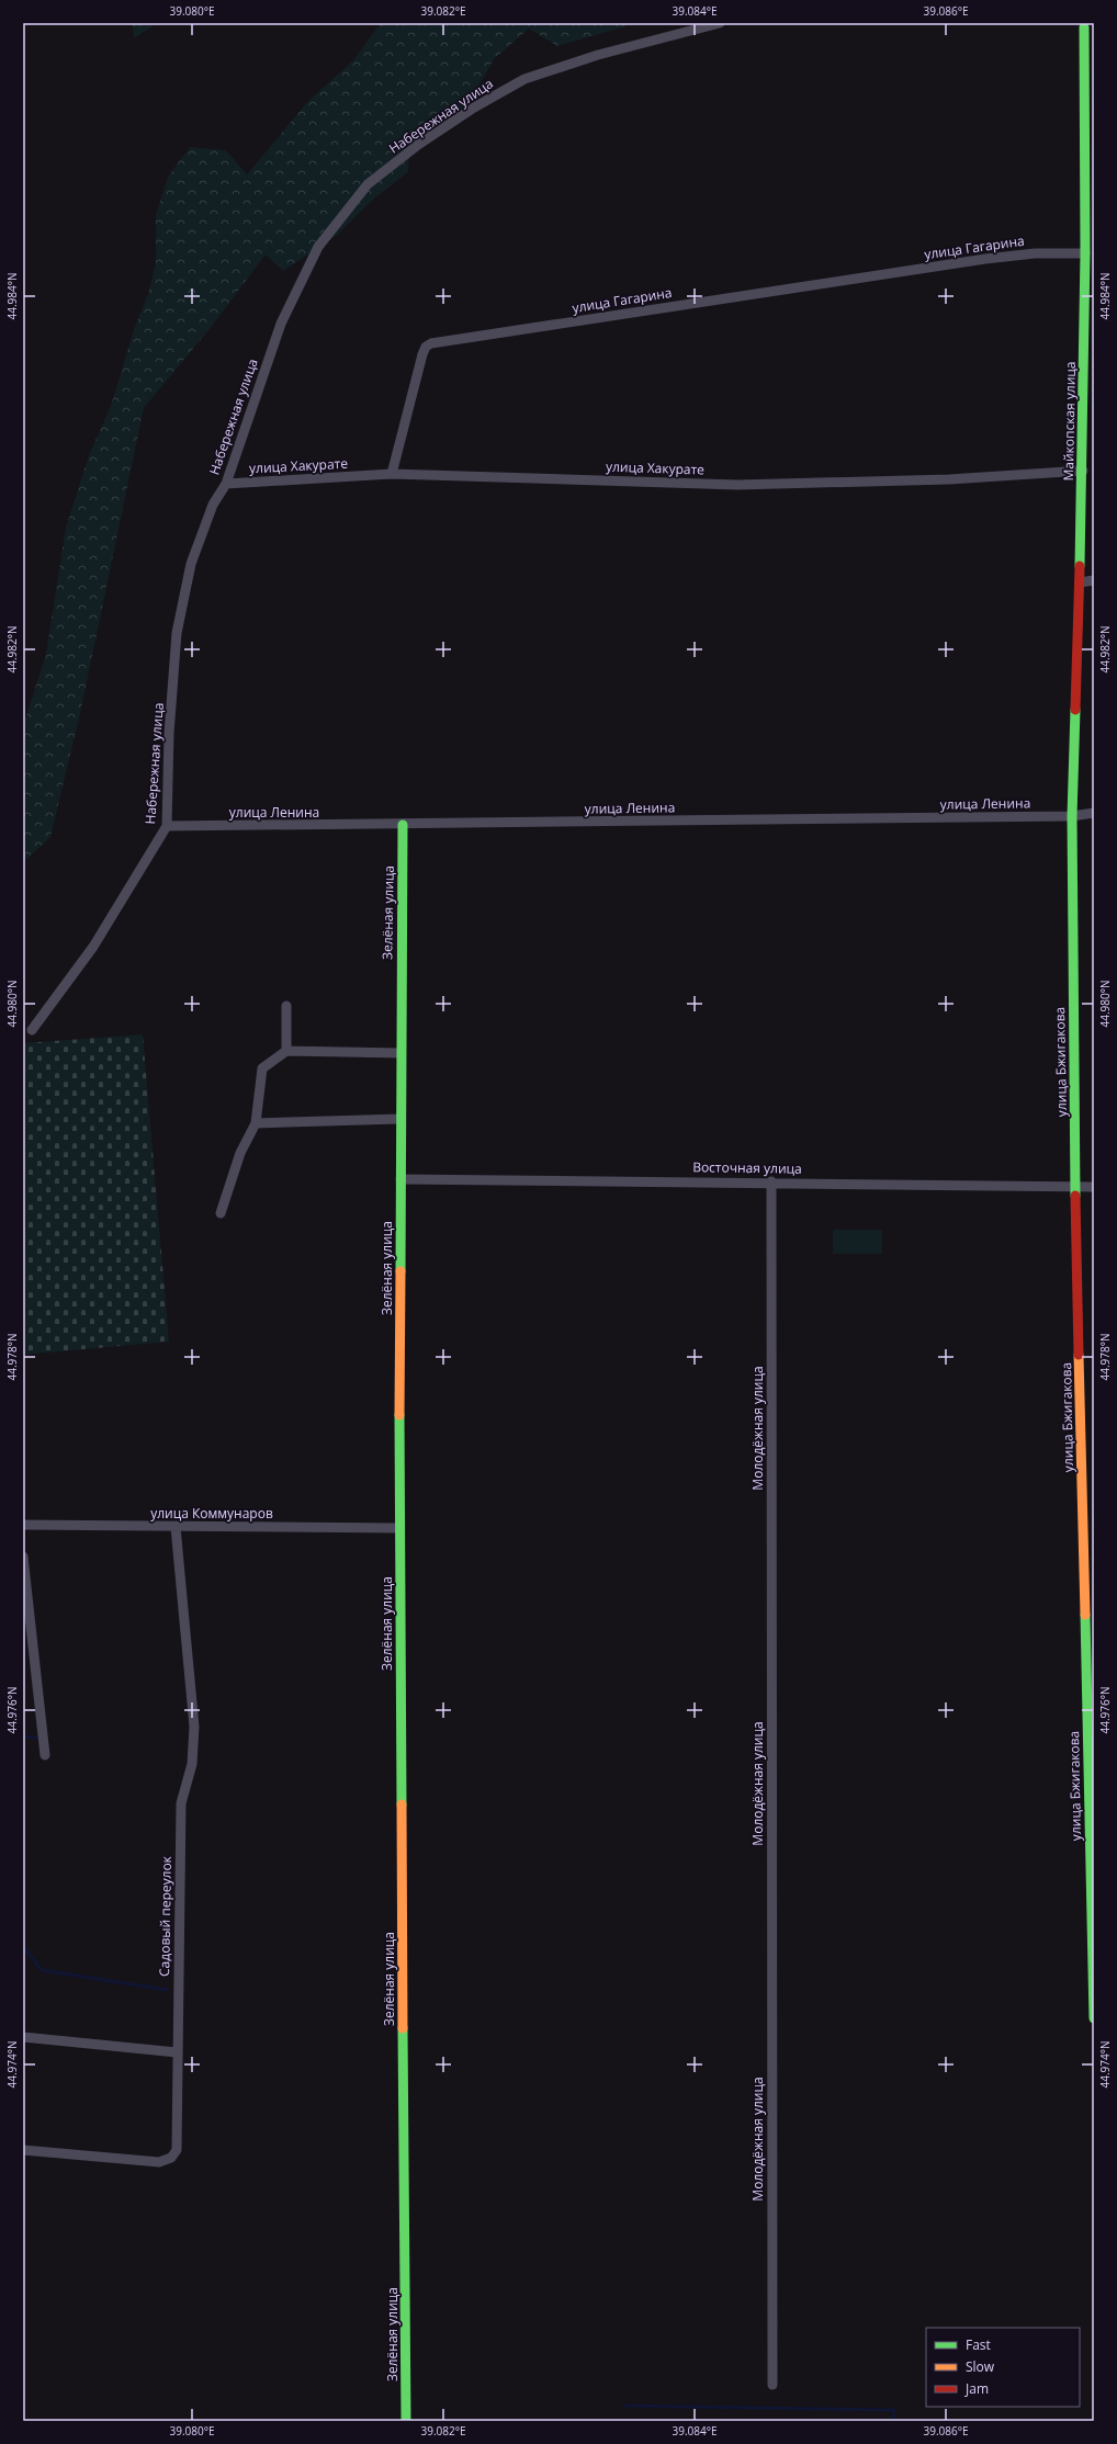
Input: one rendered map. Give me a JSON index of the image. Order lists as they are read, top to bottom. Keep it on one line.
{"streets":{"street":["Набережная улица","улица Гагарина","Майкопская улица","улица Хакурате","улица Ленина","Зелёная улица","улица Бжигакова","Восточная улица","Молодёжная улица","улица Коммунаров","Садовый переулок"]},"crossings":[["Набережная улица","улица Хакурате"],["Набережная улица","улица Ленина"],["улица Гагарина","Майкопская улица"],["улица Гагарина","улица Хакурате"],["Майкопская улица","улица Хакурате"],["Майкопская улица","улица Ленина"],["Майкопская улица","улица Бжигакова"],["улица Ленина","Зелёная улица"],["улица Ленина","улица Бжигакова"],["Зелёная улица","Восточная улица"],["Зелёная улица","улица Коммунаров"],["улица Бжигакова","Восточная улица"],["Восточная улица","Молодёжная улица"],["улица Коммунаров","Садовый переулок"]],"legend":["Fast","Slow","Jam"],"coordinates":["39.080°E","39.082°E","39.084°E","39.086°E","44.984°N","44.982°N","44.980°N","44.978°N","44.976°N","44.974°N"]}
